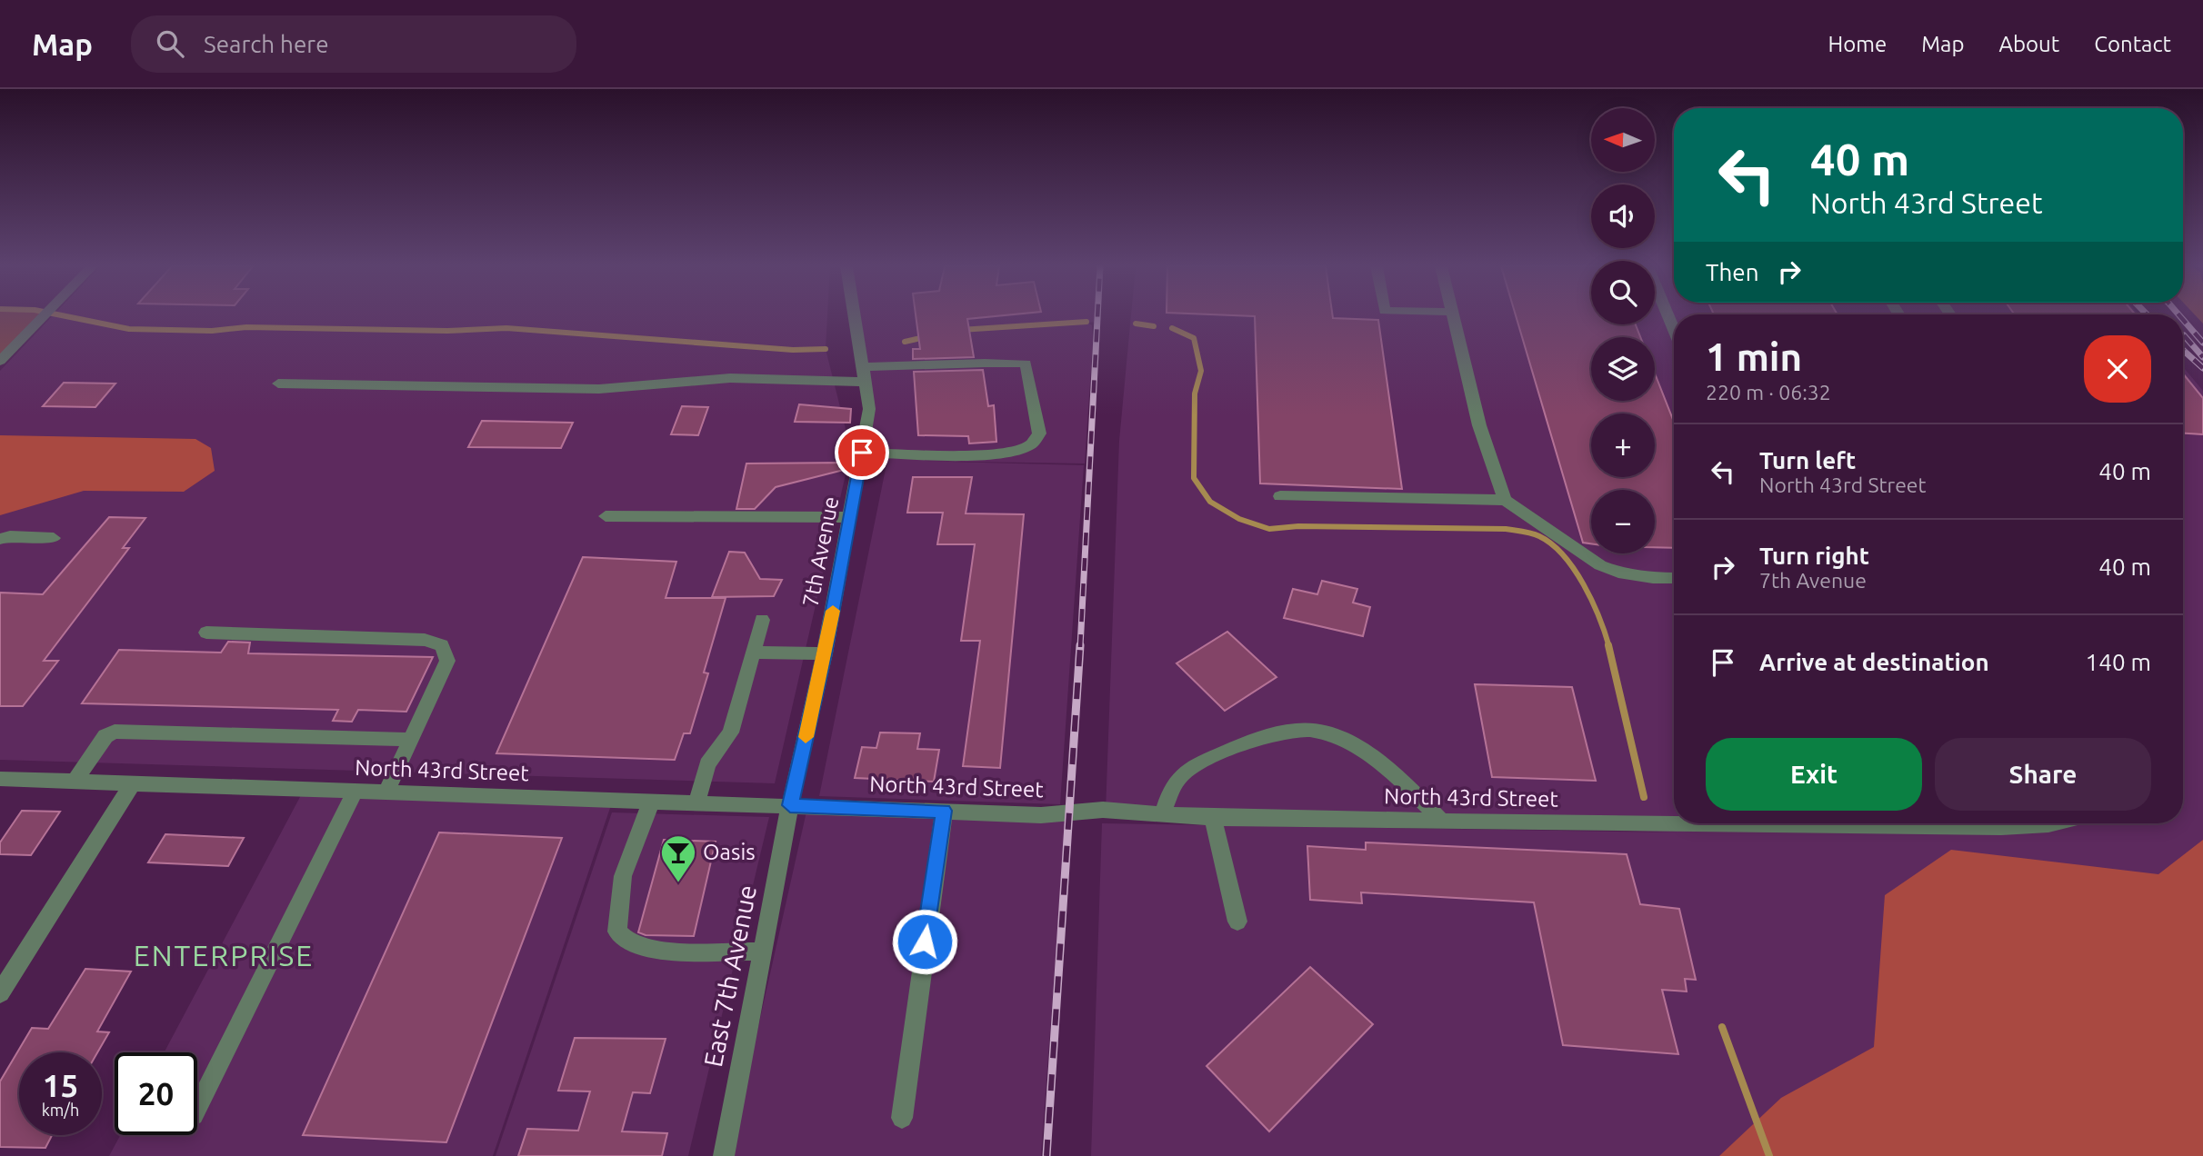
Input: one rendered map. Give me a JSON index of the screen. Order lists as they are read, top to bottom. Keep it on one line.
{"streets":{"street":["7th Avenue","North 43rd Street","East 7th Avenue"]},"crossings":[["7th Avenue","North 43rd Street"],["7th Avenue","East 7th Avenue"],["North 43rd Street","East 7th Avenue"]],"districts":["ENTERPRISE"],"places":{"bar":["Oasis"]},"north":"left","page":{"header":"Map","search":"Search here","nav":["Home","Map","About","Contact"],"map_buttons":["+","−"],"turn":["40 m","North 43rd Street"],"then":"Then","heading":["1 min","220 m · 06:32"],"list":[{"name":"Turn left","note":"North 43rd Street","value":"40 m"},{"name":"Turn right","note":"7th Avenue","value":"40 m"},{"name":"Arrive at destination","value":"140 m"}],"buttons":["Exit","Share"],"speed":"15 km/h","limit":"20"}}
